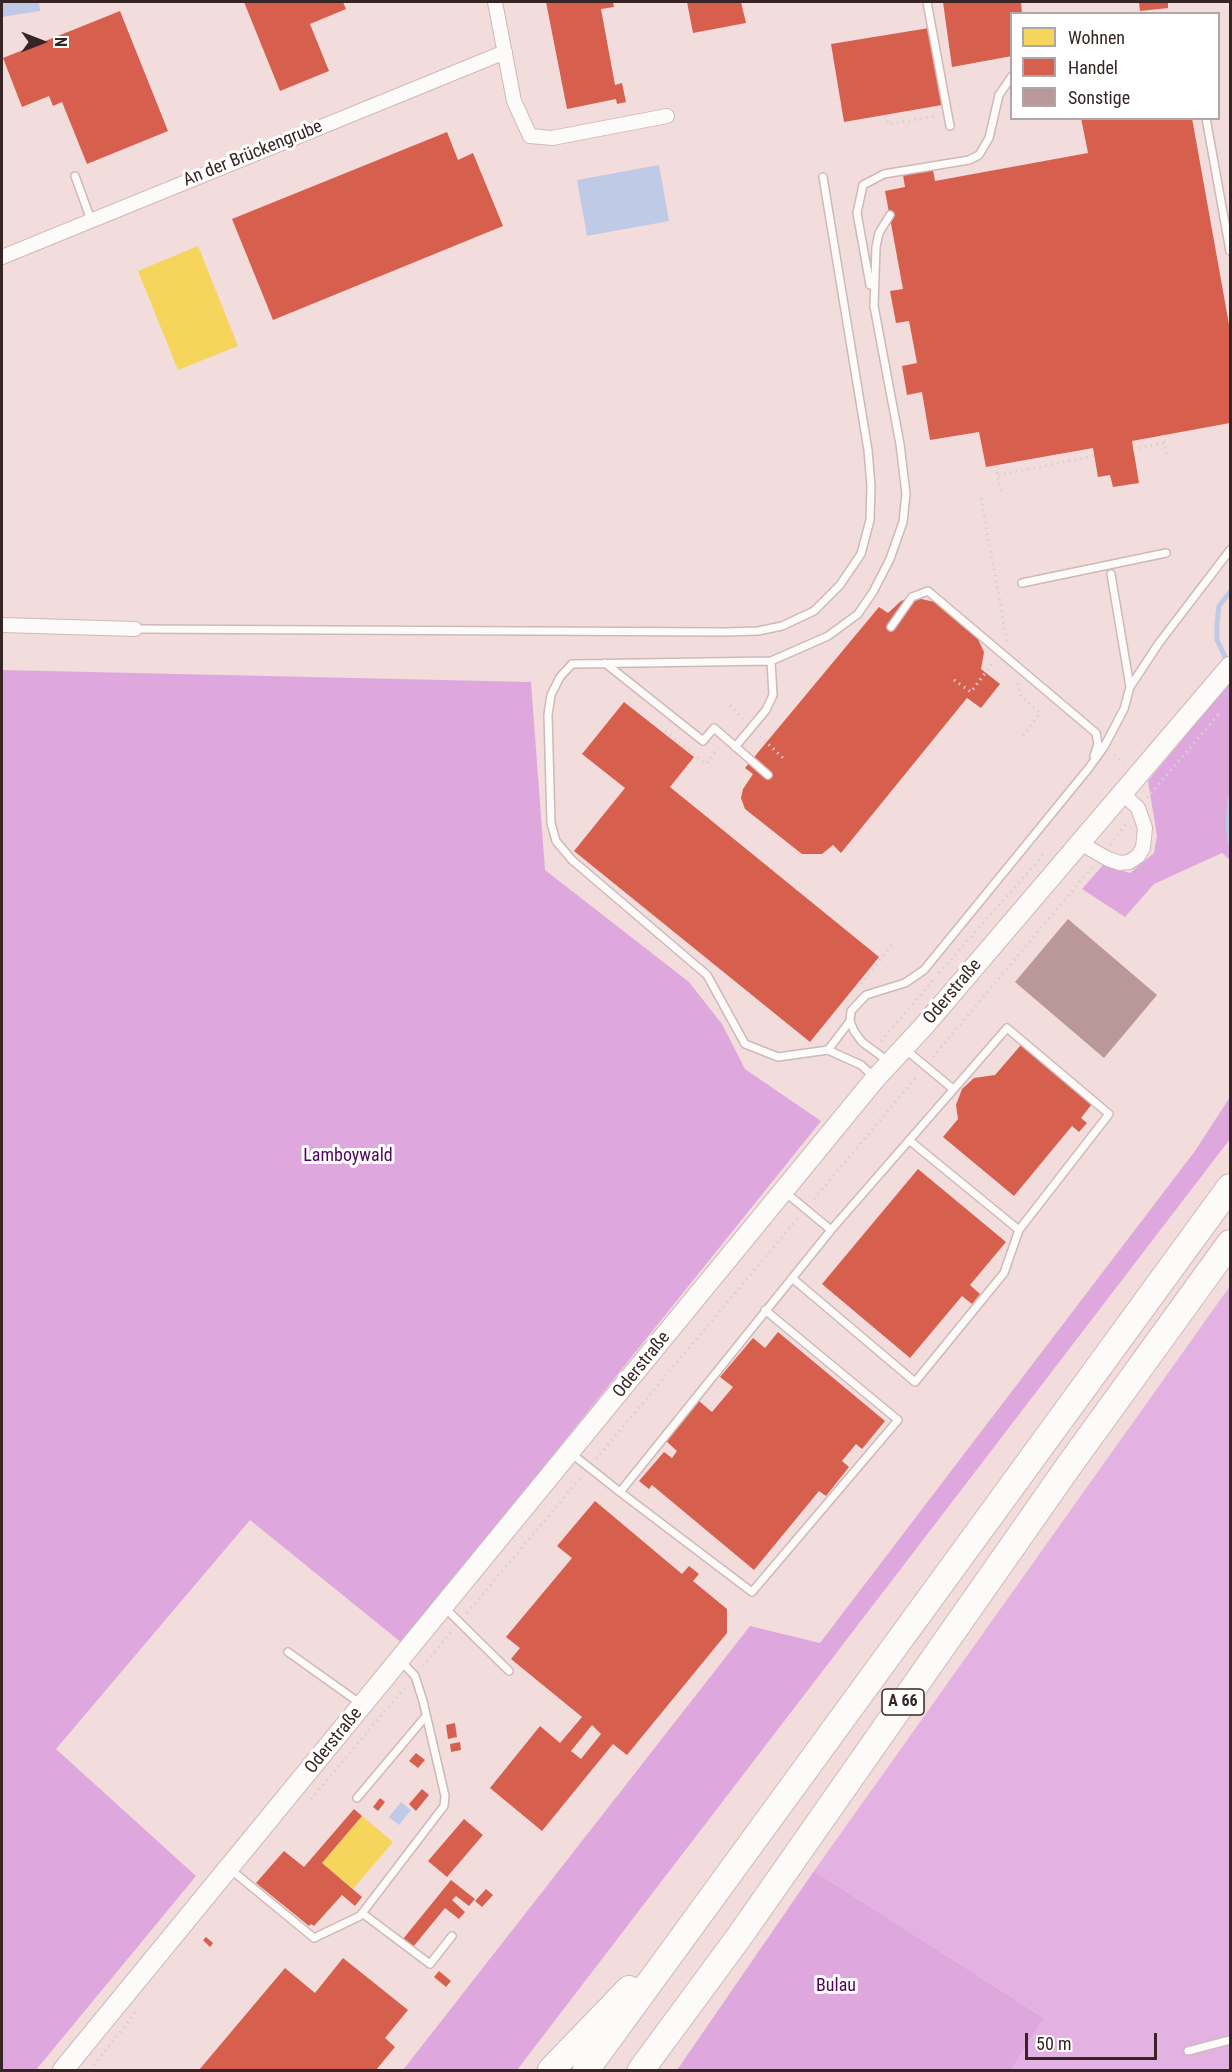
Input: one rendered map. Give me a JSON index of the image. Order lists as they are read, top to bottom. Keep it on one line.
{"streets":{"highway":["A 66"],"street":["An der Brückengrube","Oderstraße"]},"parks":["Lamboywald","Bulau"],"legend":["Wohnen","Handel","Sonstige"],"scale_bar":"50 m","north":"right"}
